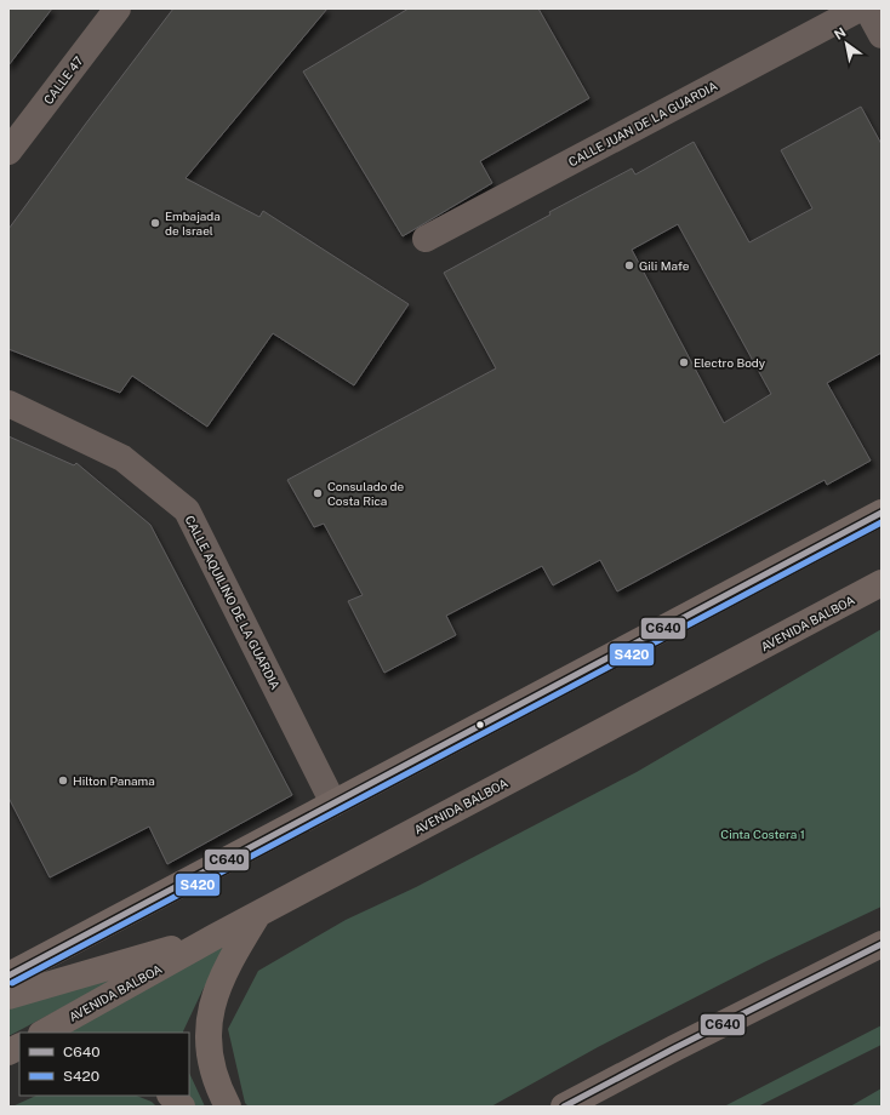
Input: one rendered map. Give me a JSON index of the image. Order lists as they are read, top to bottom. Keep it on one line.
{"streets":{"highway":["AVENIDA BALBOA"],"street":["CALLE 47","CALLE JUAN DE LA GUARDIA","CALLE AQUILINO DE LA GUARDIA"]},"parks":["Cinta Costera 1"],"places":["Embajada de Israel","Gili Mafe","Electro Body","Consulado de Costa Rica","Hilton Panama"],"lines":["transit line C640","transit line S420"],"legend":["C640","S420"],"north":"top left"}
